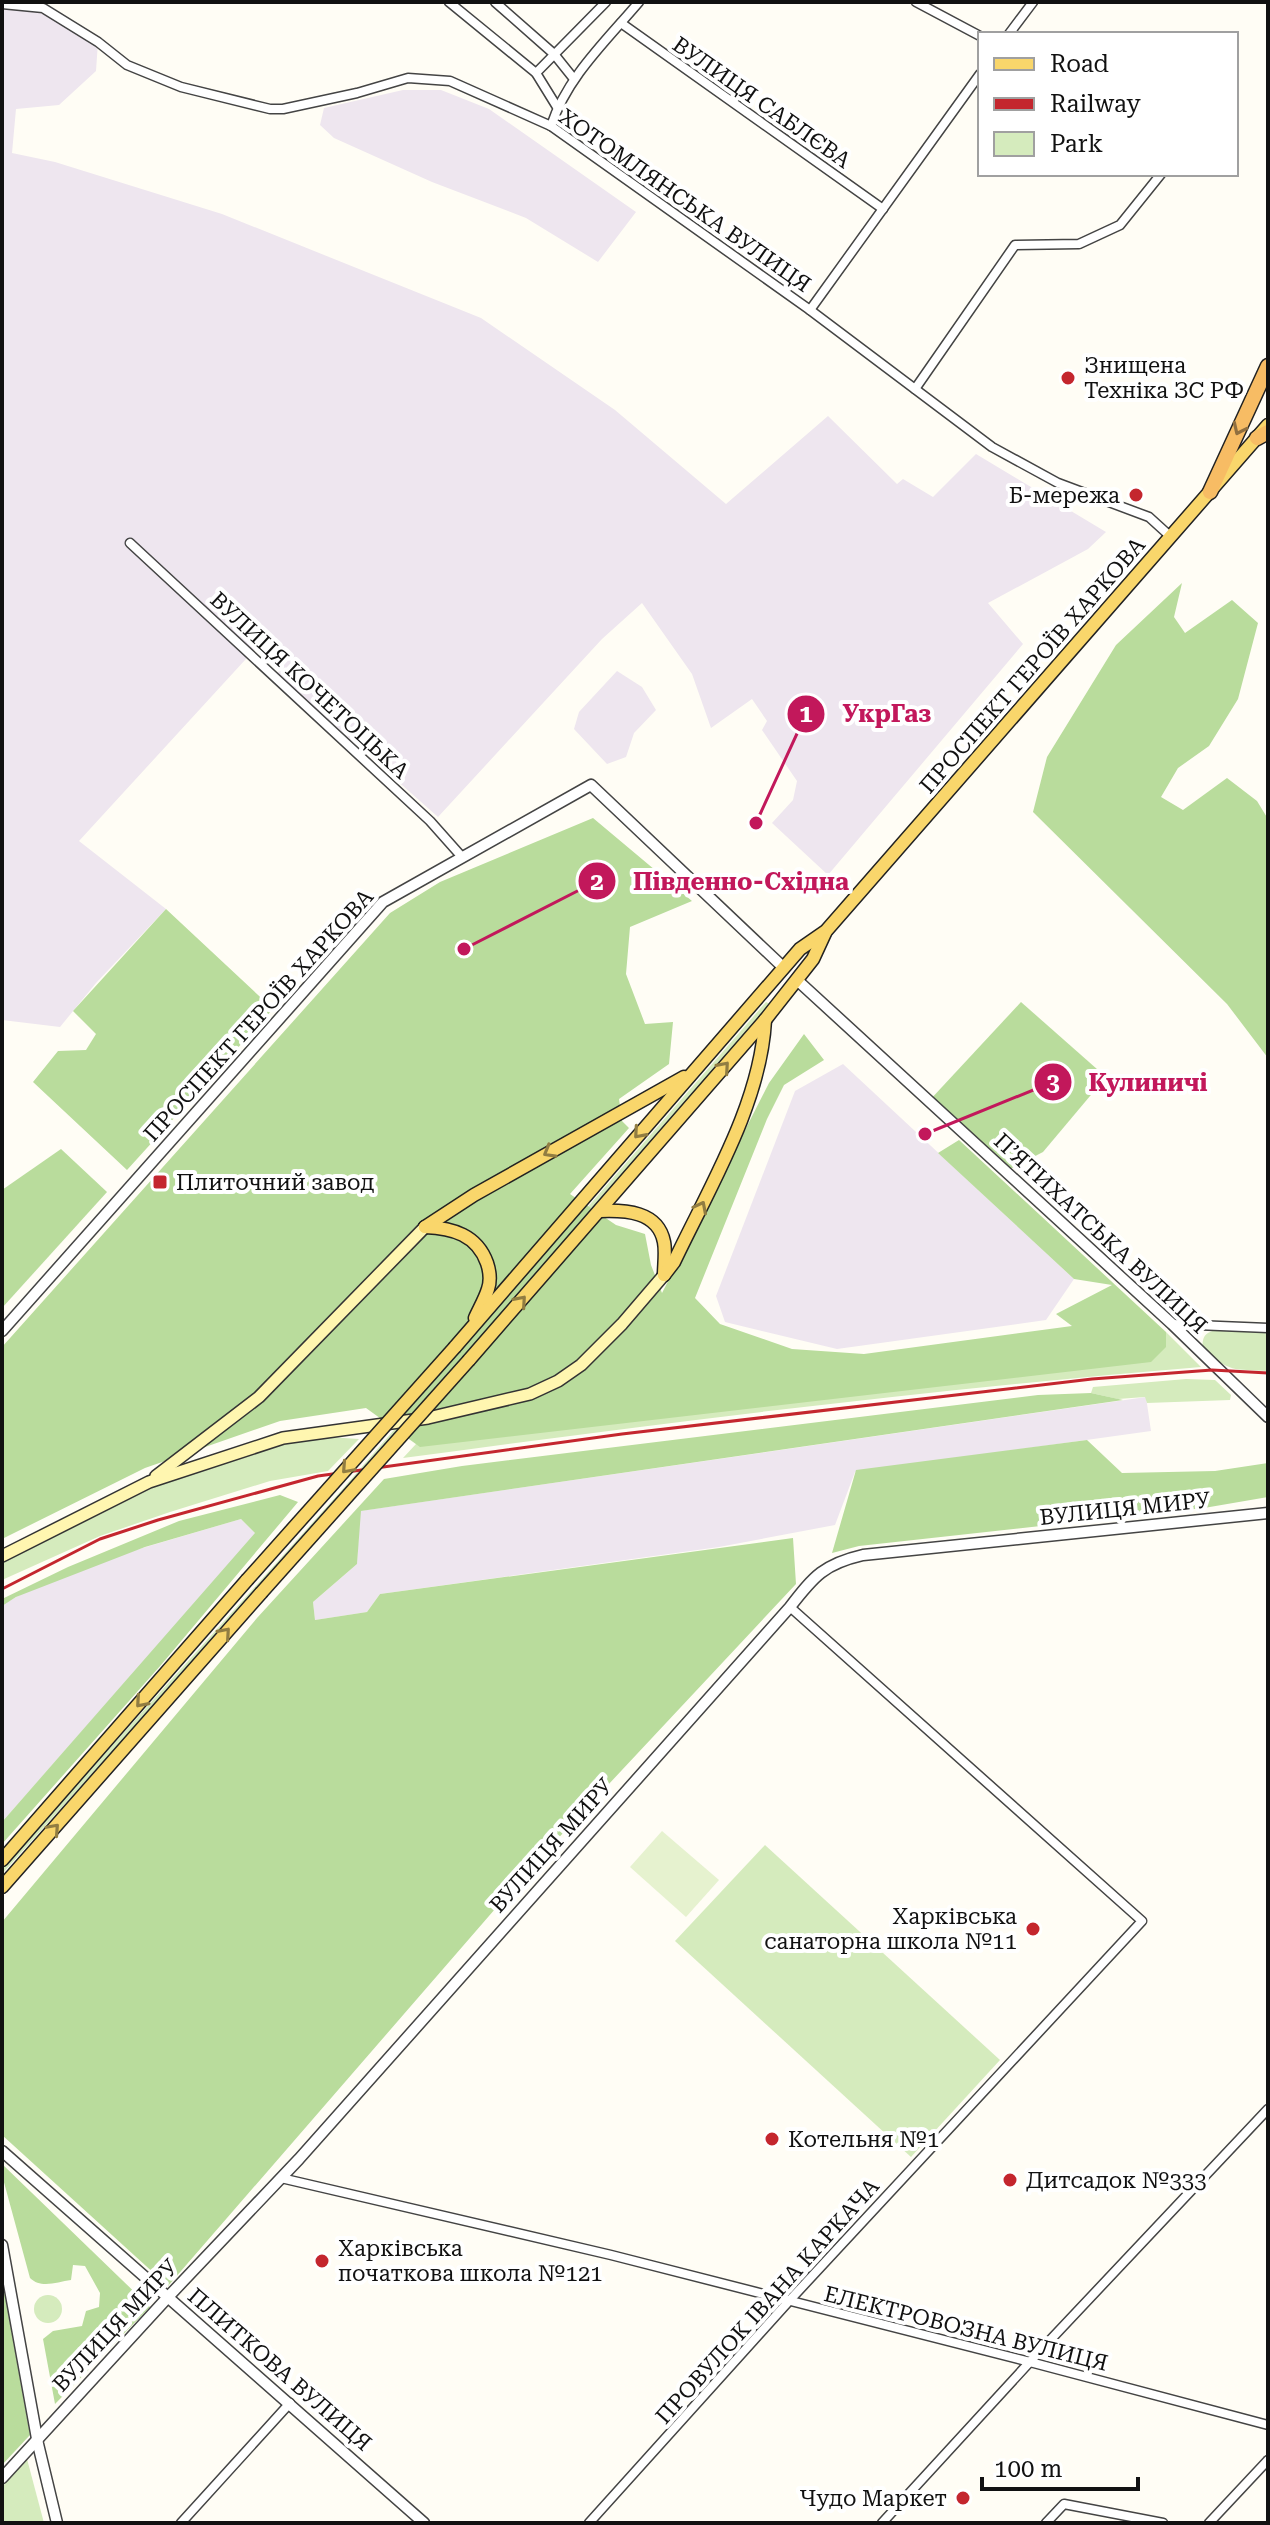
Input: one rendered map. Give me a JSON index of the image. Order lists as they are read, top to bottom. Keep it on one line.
{"streets":{"main road":["ПРОСПЕКТ ГЕРОЇВ ХАРКОВА","П’ЯТИХАТСЬКА ВУЛИЦЯ"],"street":["ВУЛИЦЯ САБЛЄВА","ХОТОМЛЯНСЬКА ВУЛИЦЯ","ВУЛИЦЯ КОЧЕТОЦЬКА","ВУЛИЦЯ МИРУ","ПРОВУЛОК ІВАНА КАРКАЧА","ЕЛЕКТРОВОЗНА ВУЛИЦЯ","ПЛИТКОВА ВУЛИЦЯ"]},"crossings":[["ХОТОМЛЯНСЬКА ВУЛИЦЯ","ПРОСПЕКТ ГЕРОЇВ ХАРКОВА"],["ПРОСПЕКТ ГЕРОЇВ ХАРКОВА","ВУЛИЦЯ КОЧЕТОЦЬКА"],["ПРОСПЕКТ ГЕРОЇВ ХАРКОВА","П’ЯТИХАТСЬКА ВУЛИЦЯ"],["ВУЛИЦЯ МИРУ","ПРОВУЛОК ІВАНА КАРКАЧА"],["ВУЛИЦЯ МИРУ","ЕЛЕКТРОВОЗНА ВУЛИЦЯ"],["ВУЛИЦЯ МИРУ","ПЛИТКОВА ВУЛИЦЯ"],["ПРОВУЛОК ІВАНА КАРКАЧА","ЕЛЕКТРОВОЗНА ВУЛИЦЯ"]],"places":{"other":["Знищена Техніка ЗС РФ","Б-мережа","УкрГаз","Південно-Східна","Кулиничі","Харківська санаторна школа №11","Котельня №1","Дитсадок №333","Харківська початкова школа №121","Чудо Маркет"],"transit":["Плиточний завод"]},"legend":["Road","Railway","Park"],"scale_bar":"100 m"}
